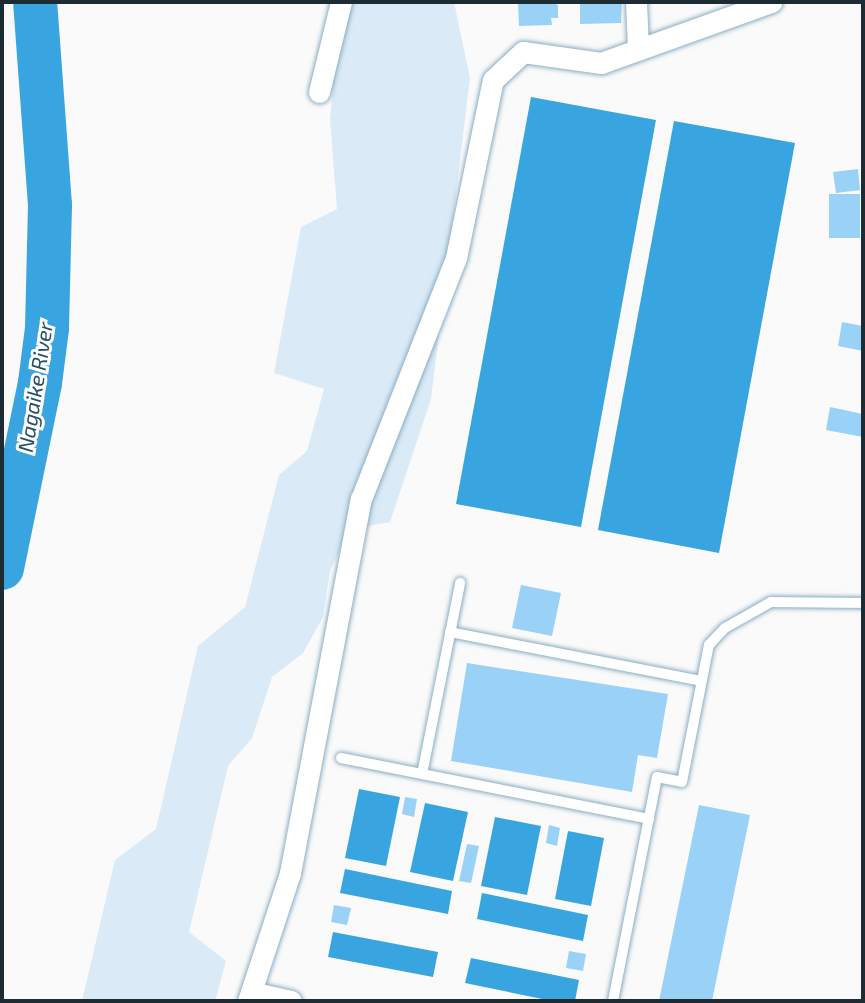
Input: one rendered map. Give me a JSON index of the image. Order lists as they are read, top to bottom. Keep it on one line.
{"water":["Nagaike River"]}
